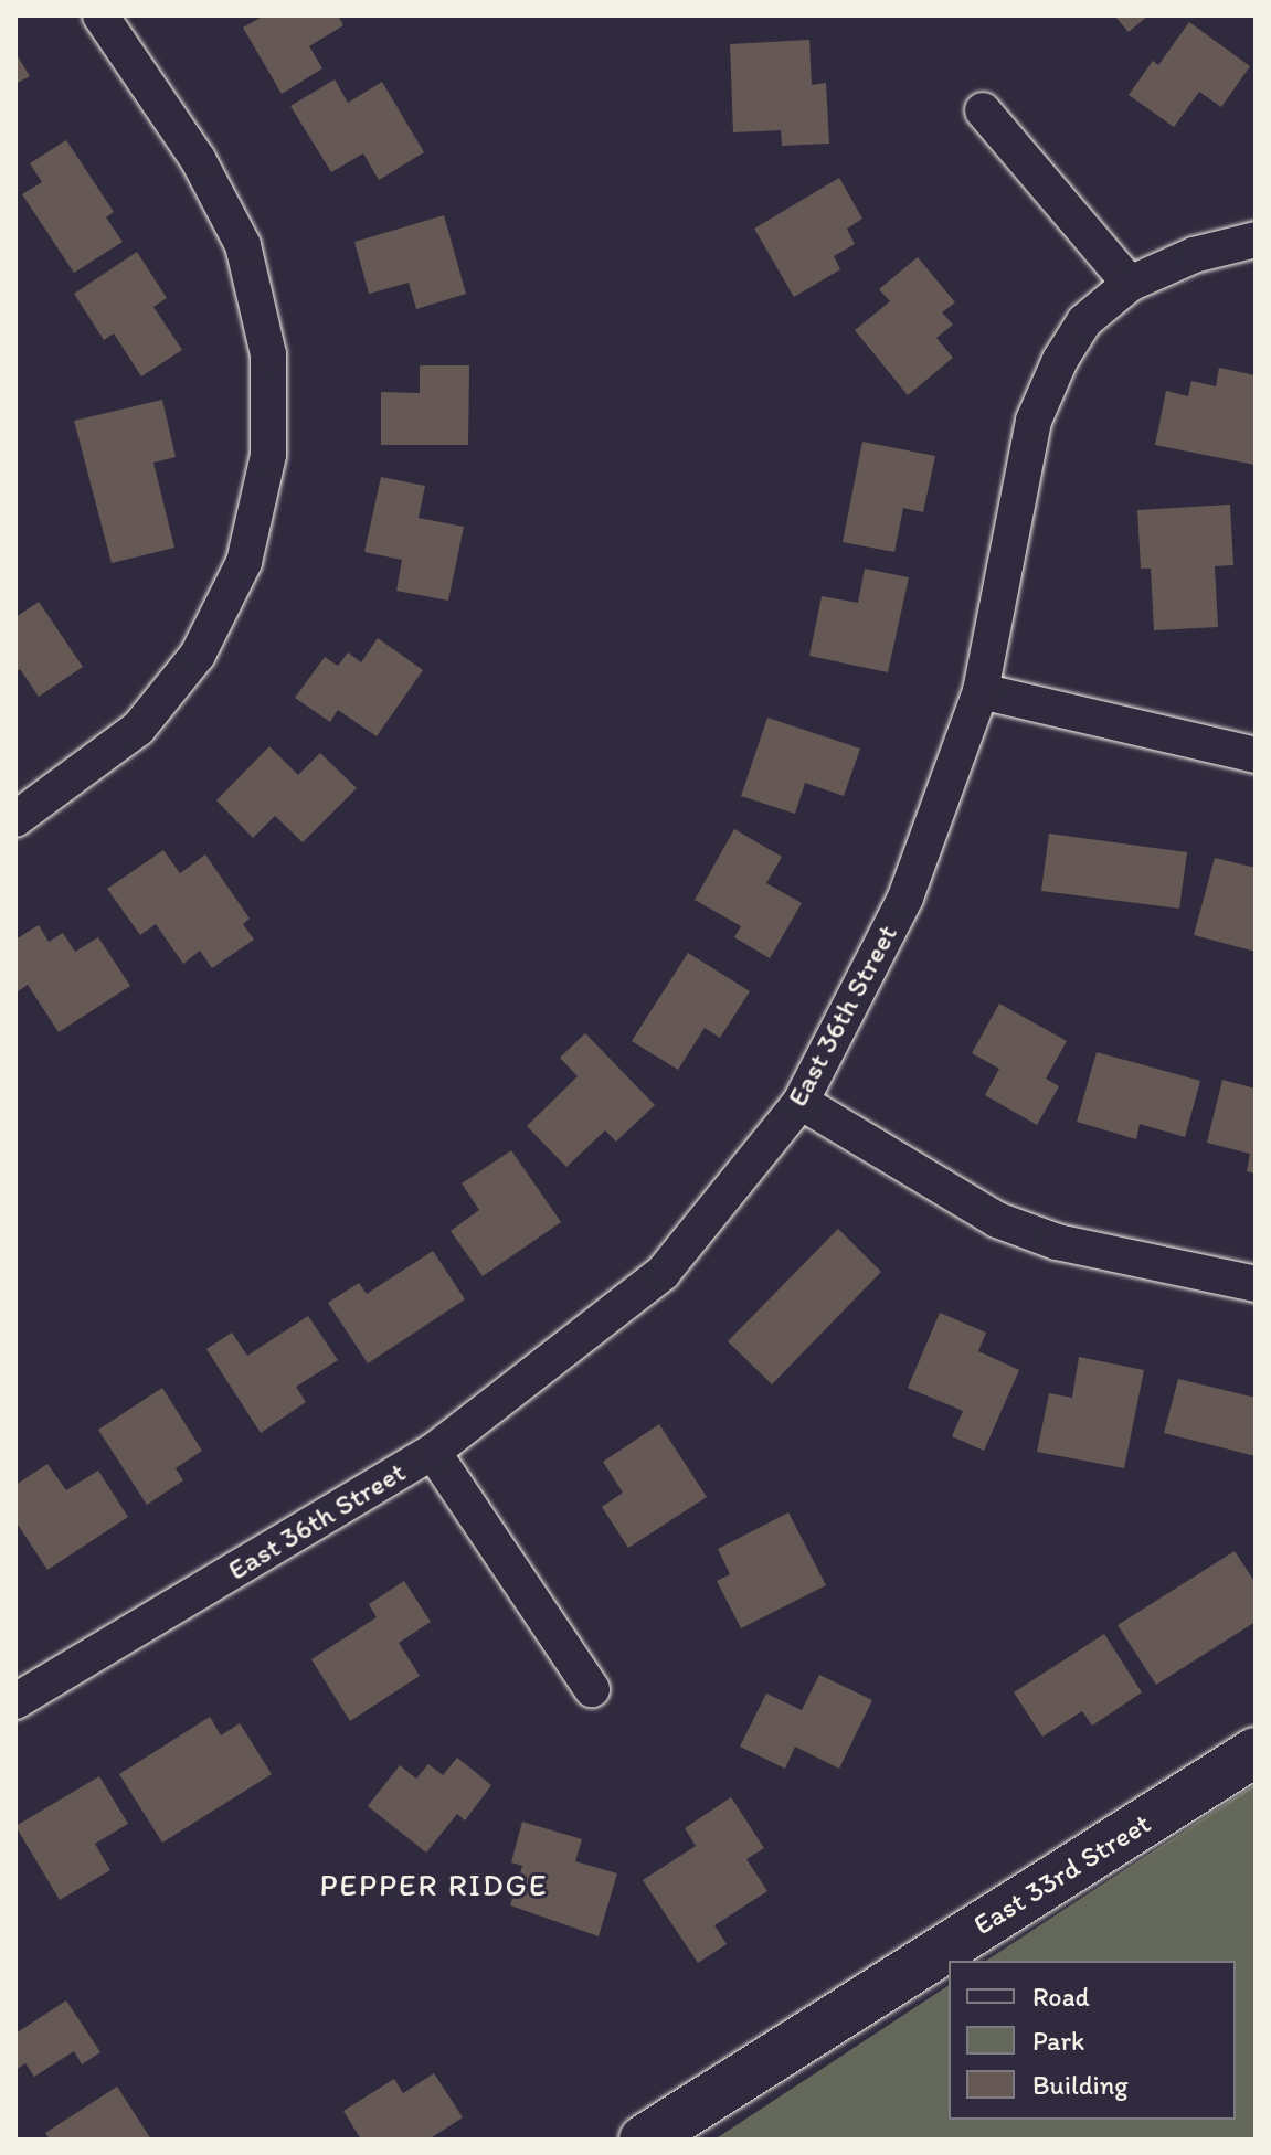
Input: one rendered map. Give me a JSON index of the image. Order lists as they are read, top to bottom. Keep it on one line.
{"streets":{"street":["East 36th Street","East 33rd Street"]},"districts":["PEPPER RIDGE"],"legend":["Road","Park","Building"]}
